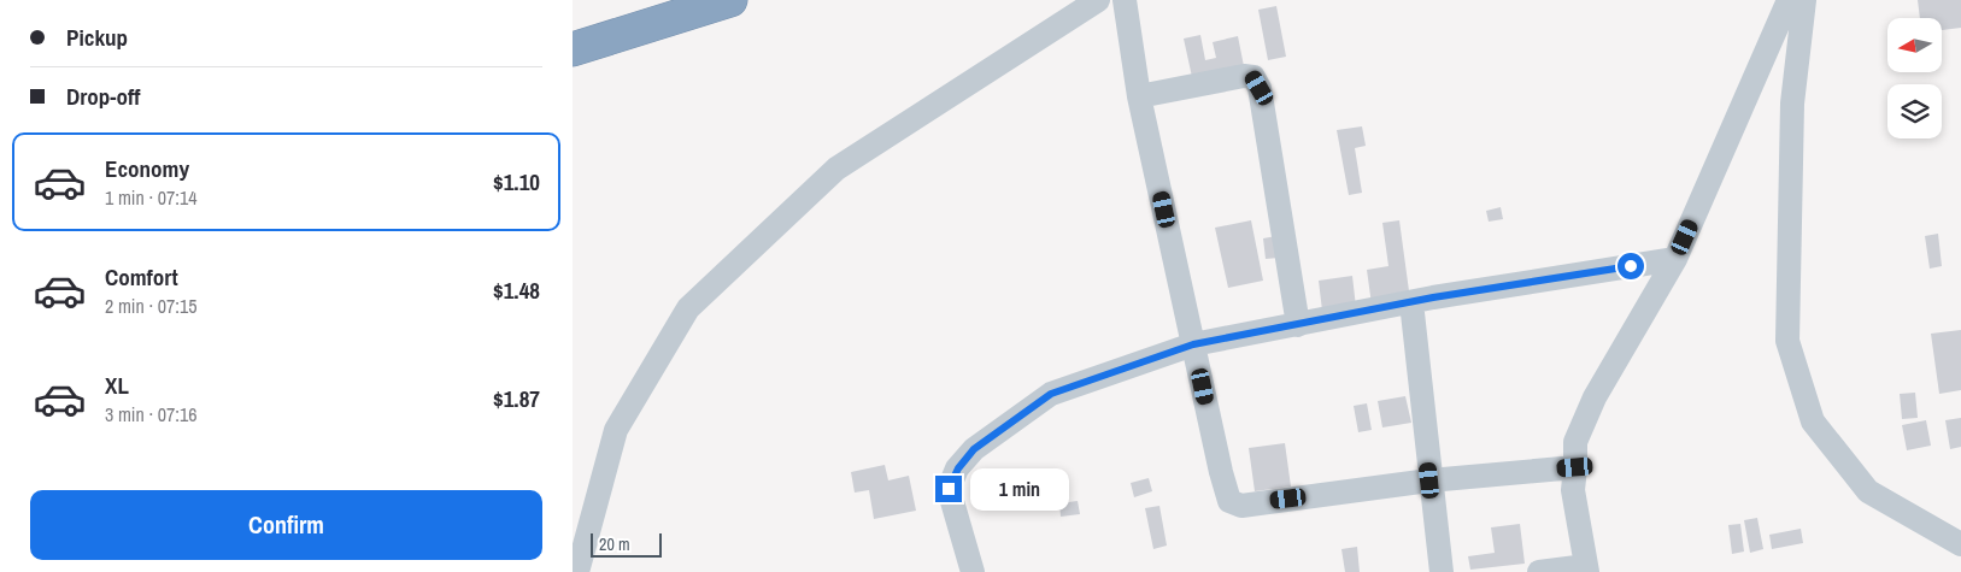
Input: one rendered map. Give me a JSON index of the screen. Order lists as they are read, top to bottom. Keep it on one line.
{"scale_bar":"20 m","north":"left","page":{"banner":["Pickup","Drop-off"],"list":[{"name":"Economy","note":"1 min · 07:14","value":"$1.10"},{"name":"Comfort","note":"2 min · 07:15","value":"$1.48"},{"name":"XL","note":"3 min · 07:16","value":"$1.87"}],"bubble":"1 min","buttons":"Confirm","scale":"20 m"}}
